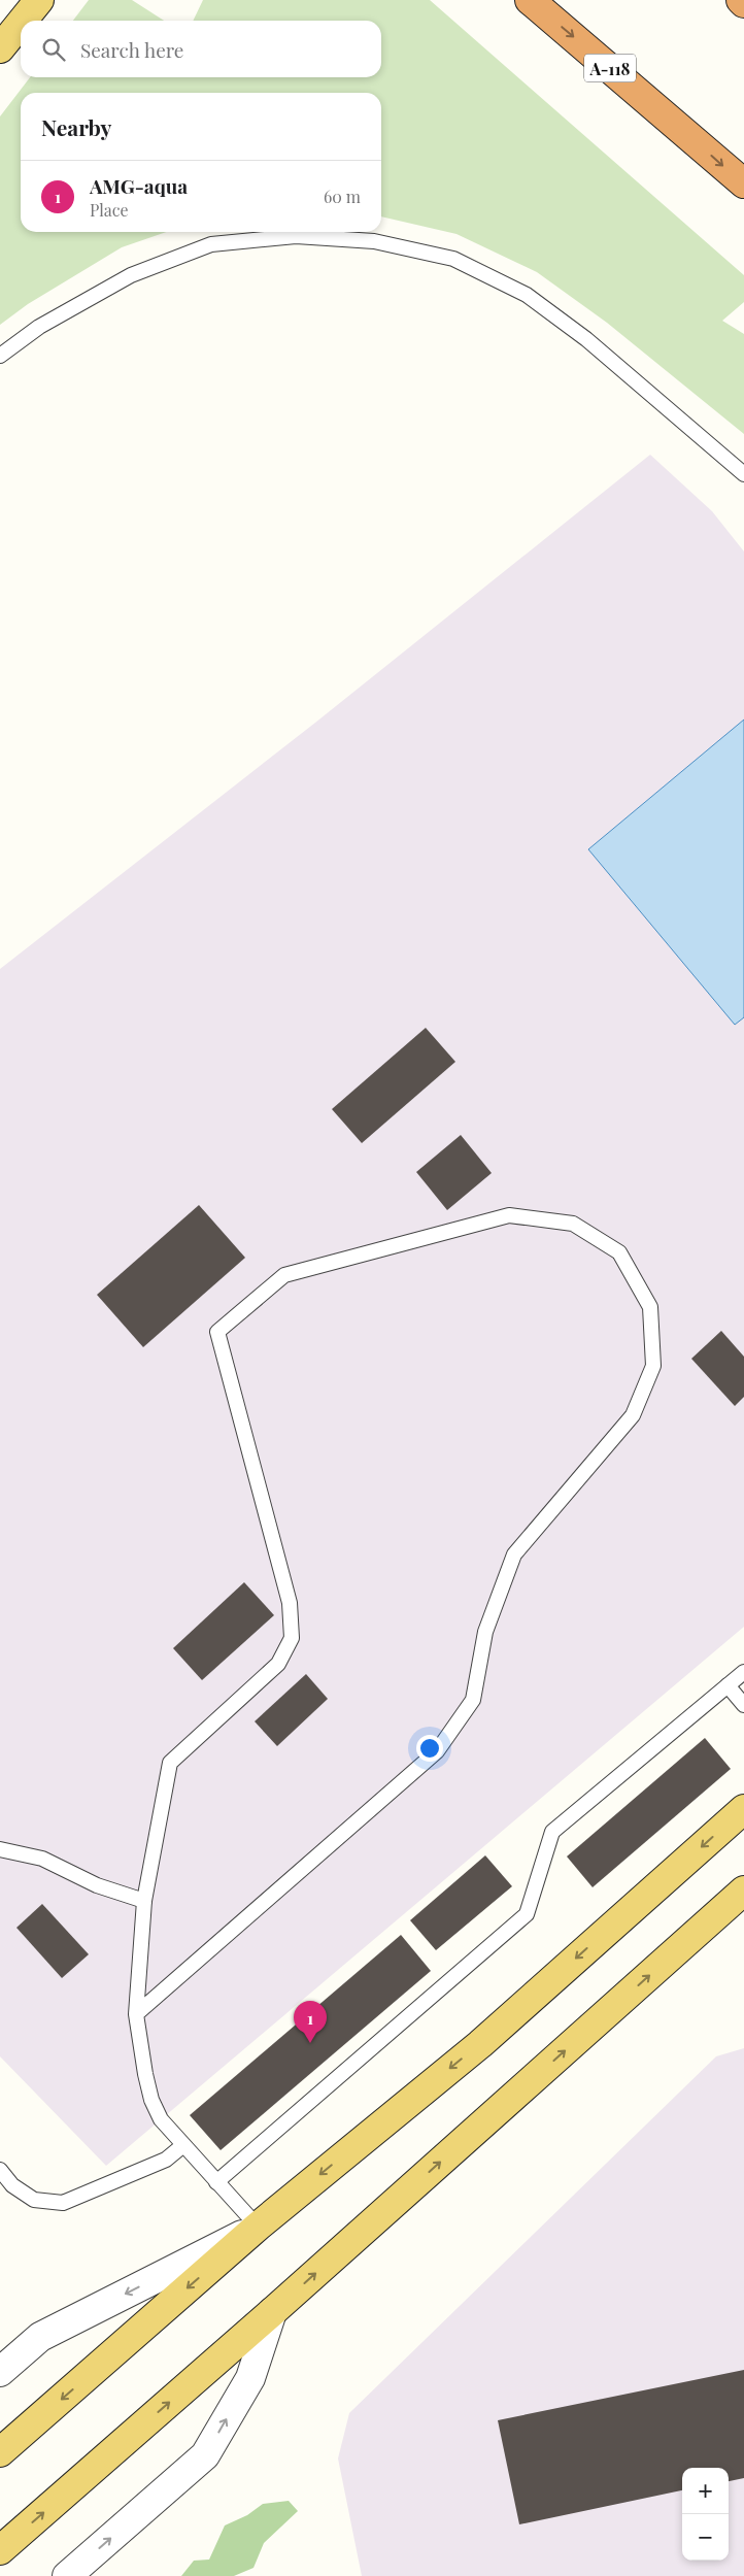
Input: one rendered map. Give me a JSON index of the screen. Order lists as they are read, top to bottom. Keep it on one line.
{"streets":{"highway":["А-118"]},"page":{"search":"Search here","heading":"Nearby","list":[{"mark":"1","name":"AMG-aqua","note":"Place","value":"60 m"}],"pins":"1","map_buttons":["+","−"]}}
